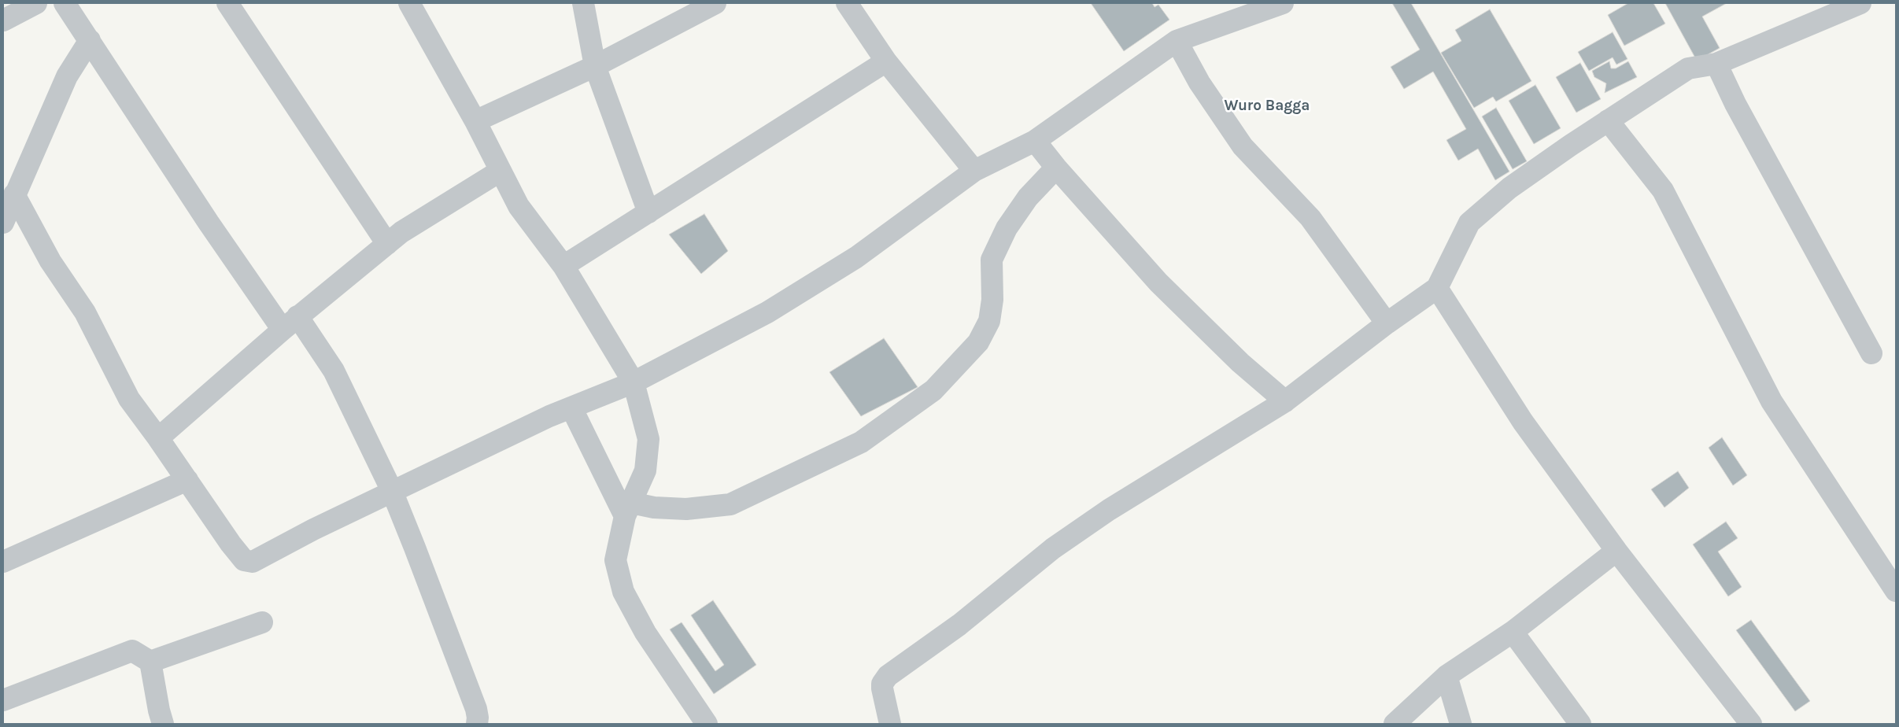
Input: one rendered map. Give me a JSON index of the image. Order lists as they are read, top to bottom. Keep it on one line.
{"districts":["Wuro Bagga"]}
